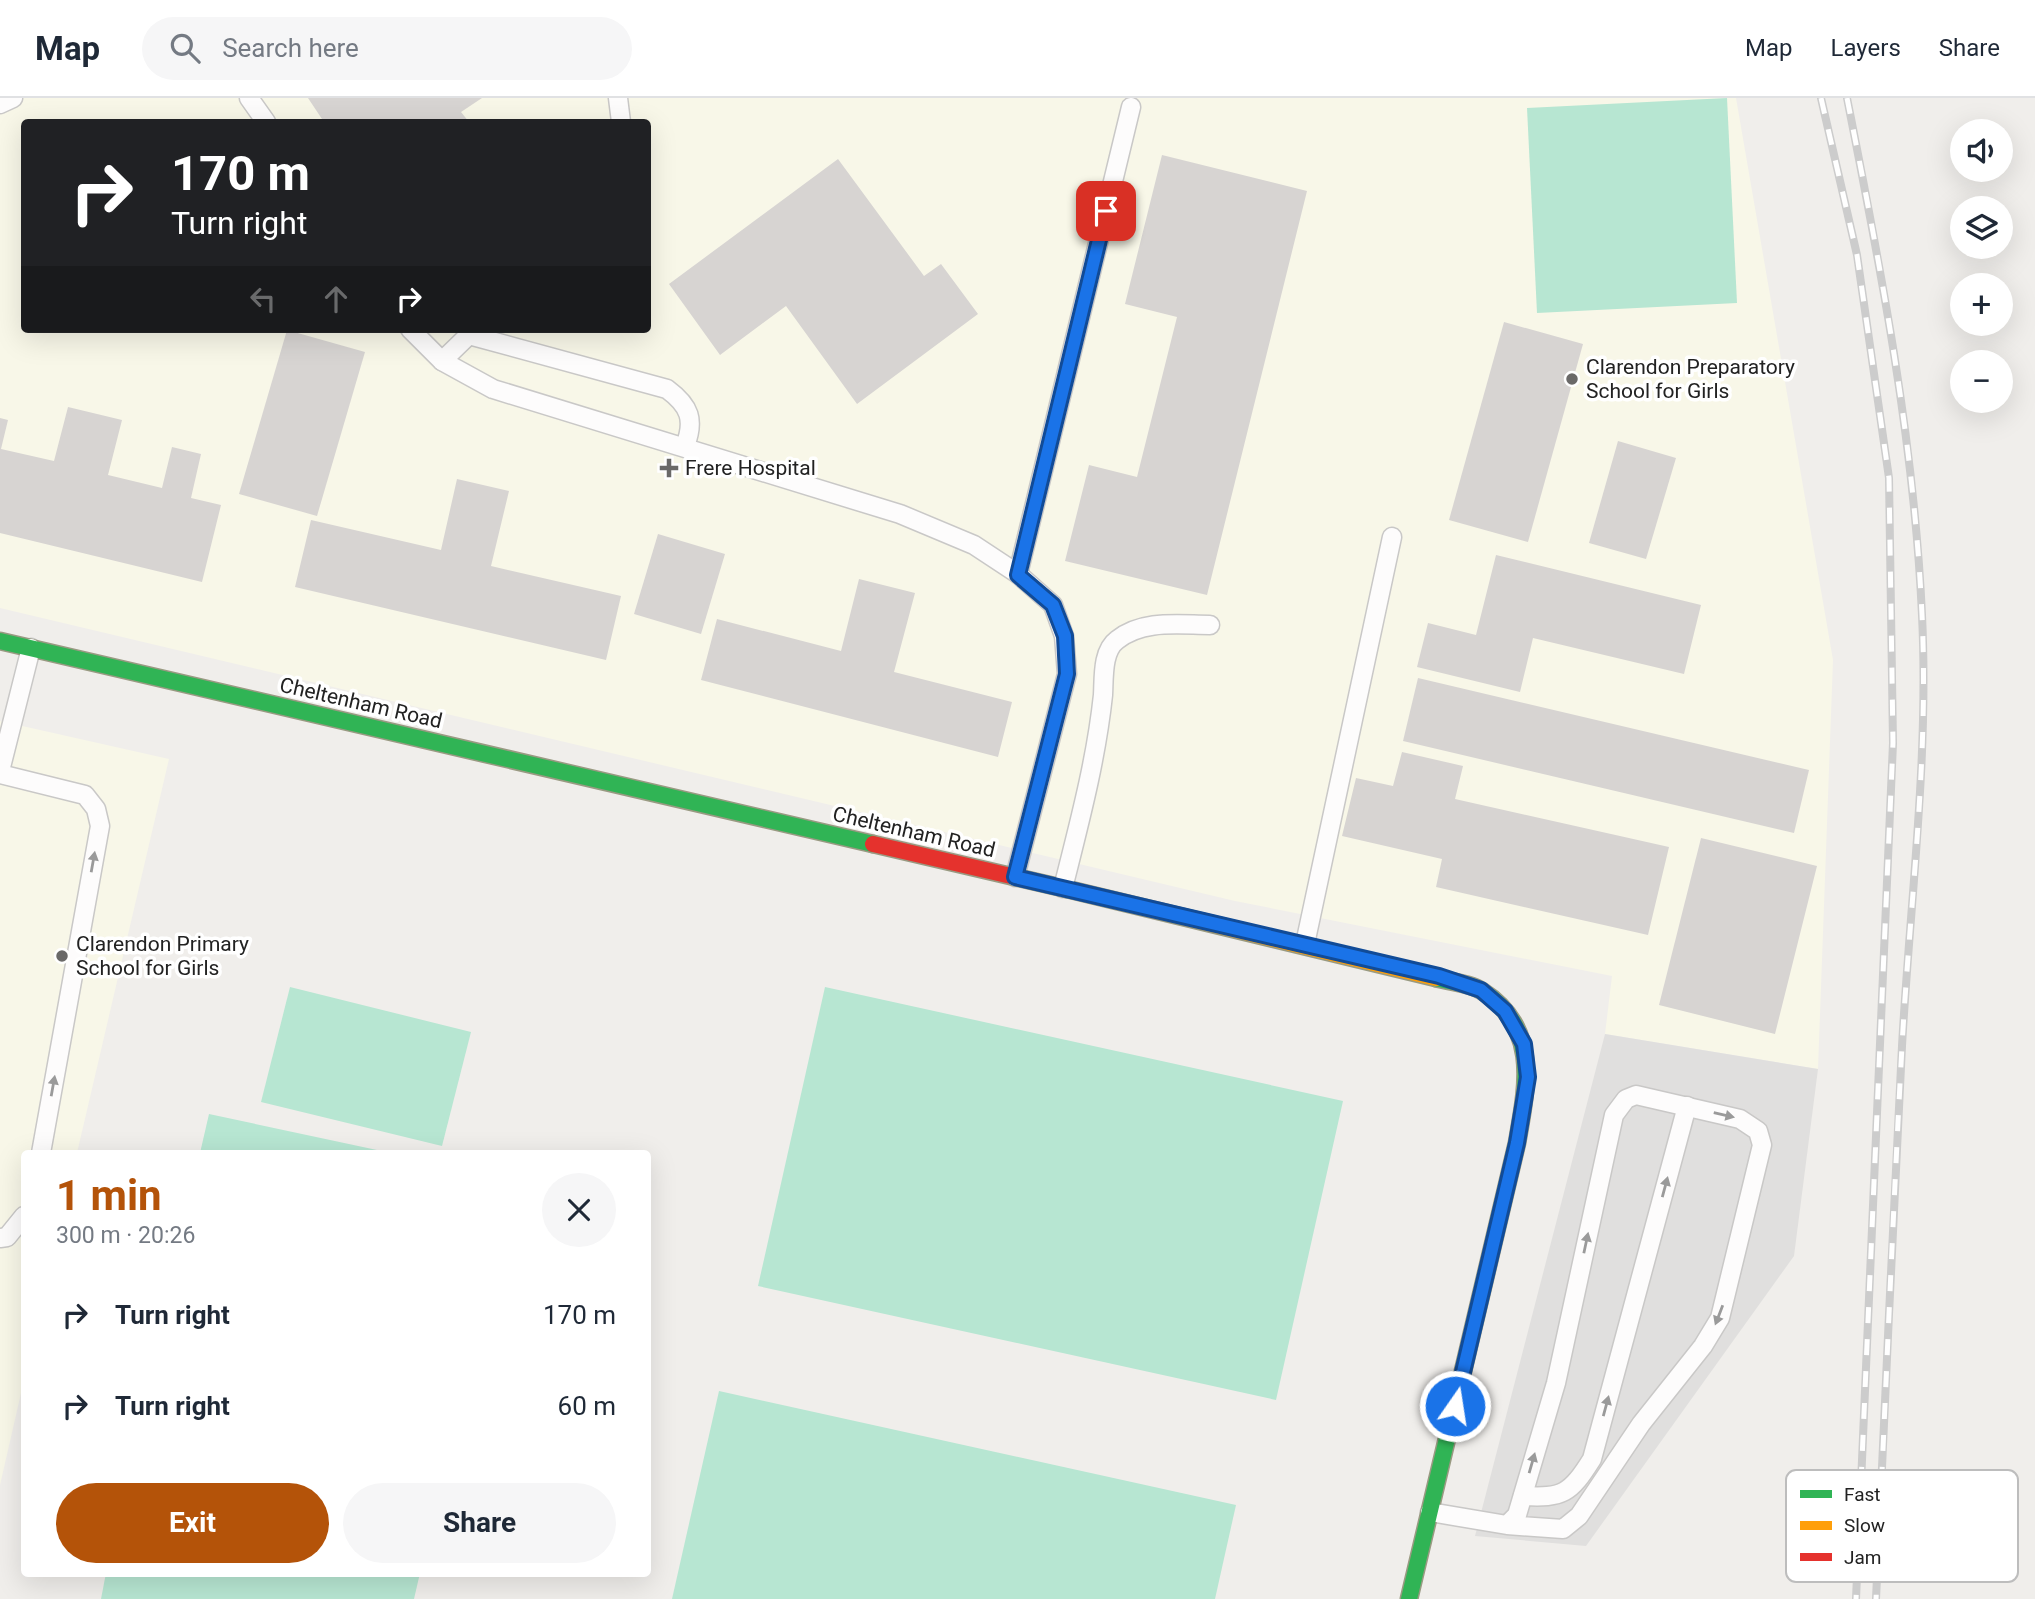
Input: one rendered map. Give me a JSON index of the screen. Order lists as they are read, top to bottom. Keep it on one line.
{"streets":{"street":["Cheltenham Road"]},"places":{"other":["Clarendon Preparatory School for Girls","Clarendon Primary School for Girls"],"health":["Frere Hospital"]},"legend":["Fast","Slow","Jam"],"page":{"header":"Map","search":"Search here","nav":["Map","Layers","Share"],"map_buttons":["+","−"],"turn":["170 m","Turn right"],"heading":["1 min","300 m · 20:26"],"list":[{"name":"Turn right","value":"170 m"},{"name":"Turn right","value":"60 m"}],"buttons":["Exit","Share"]}}
